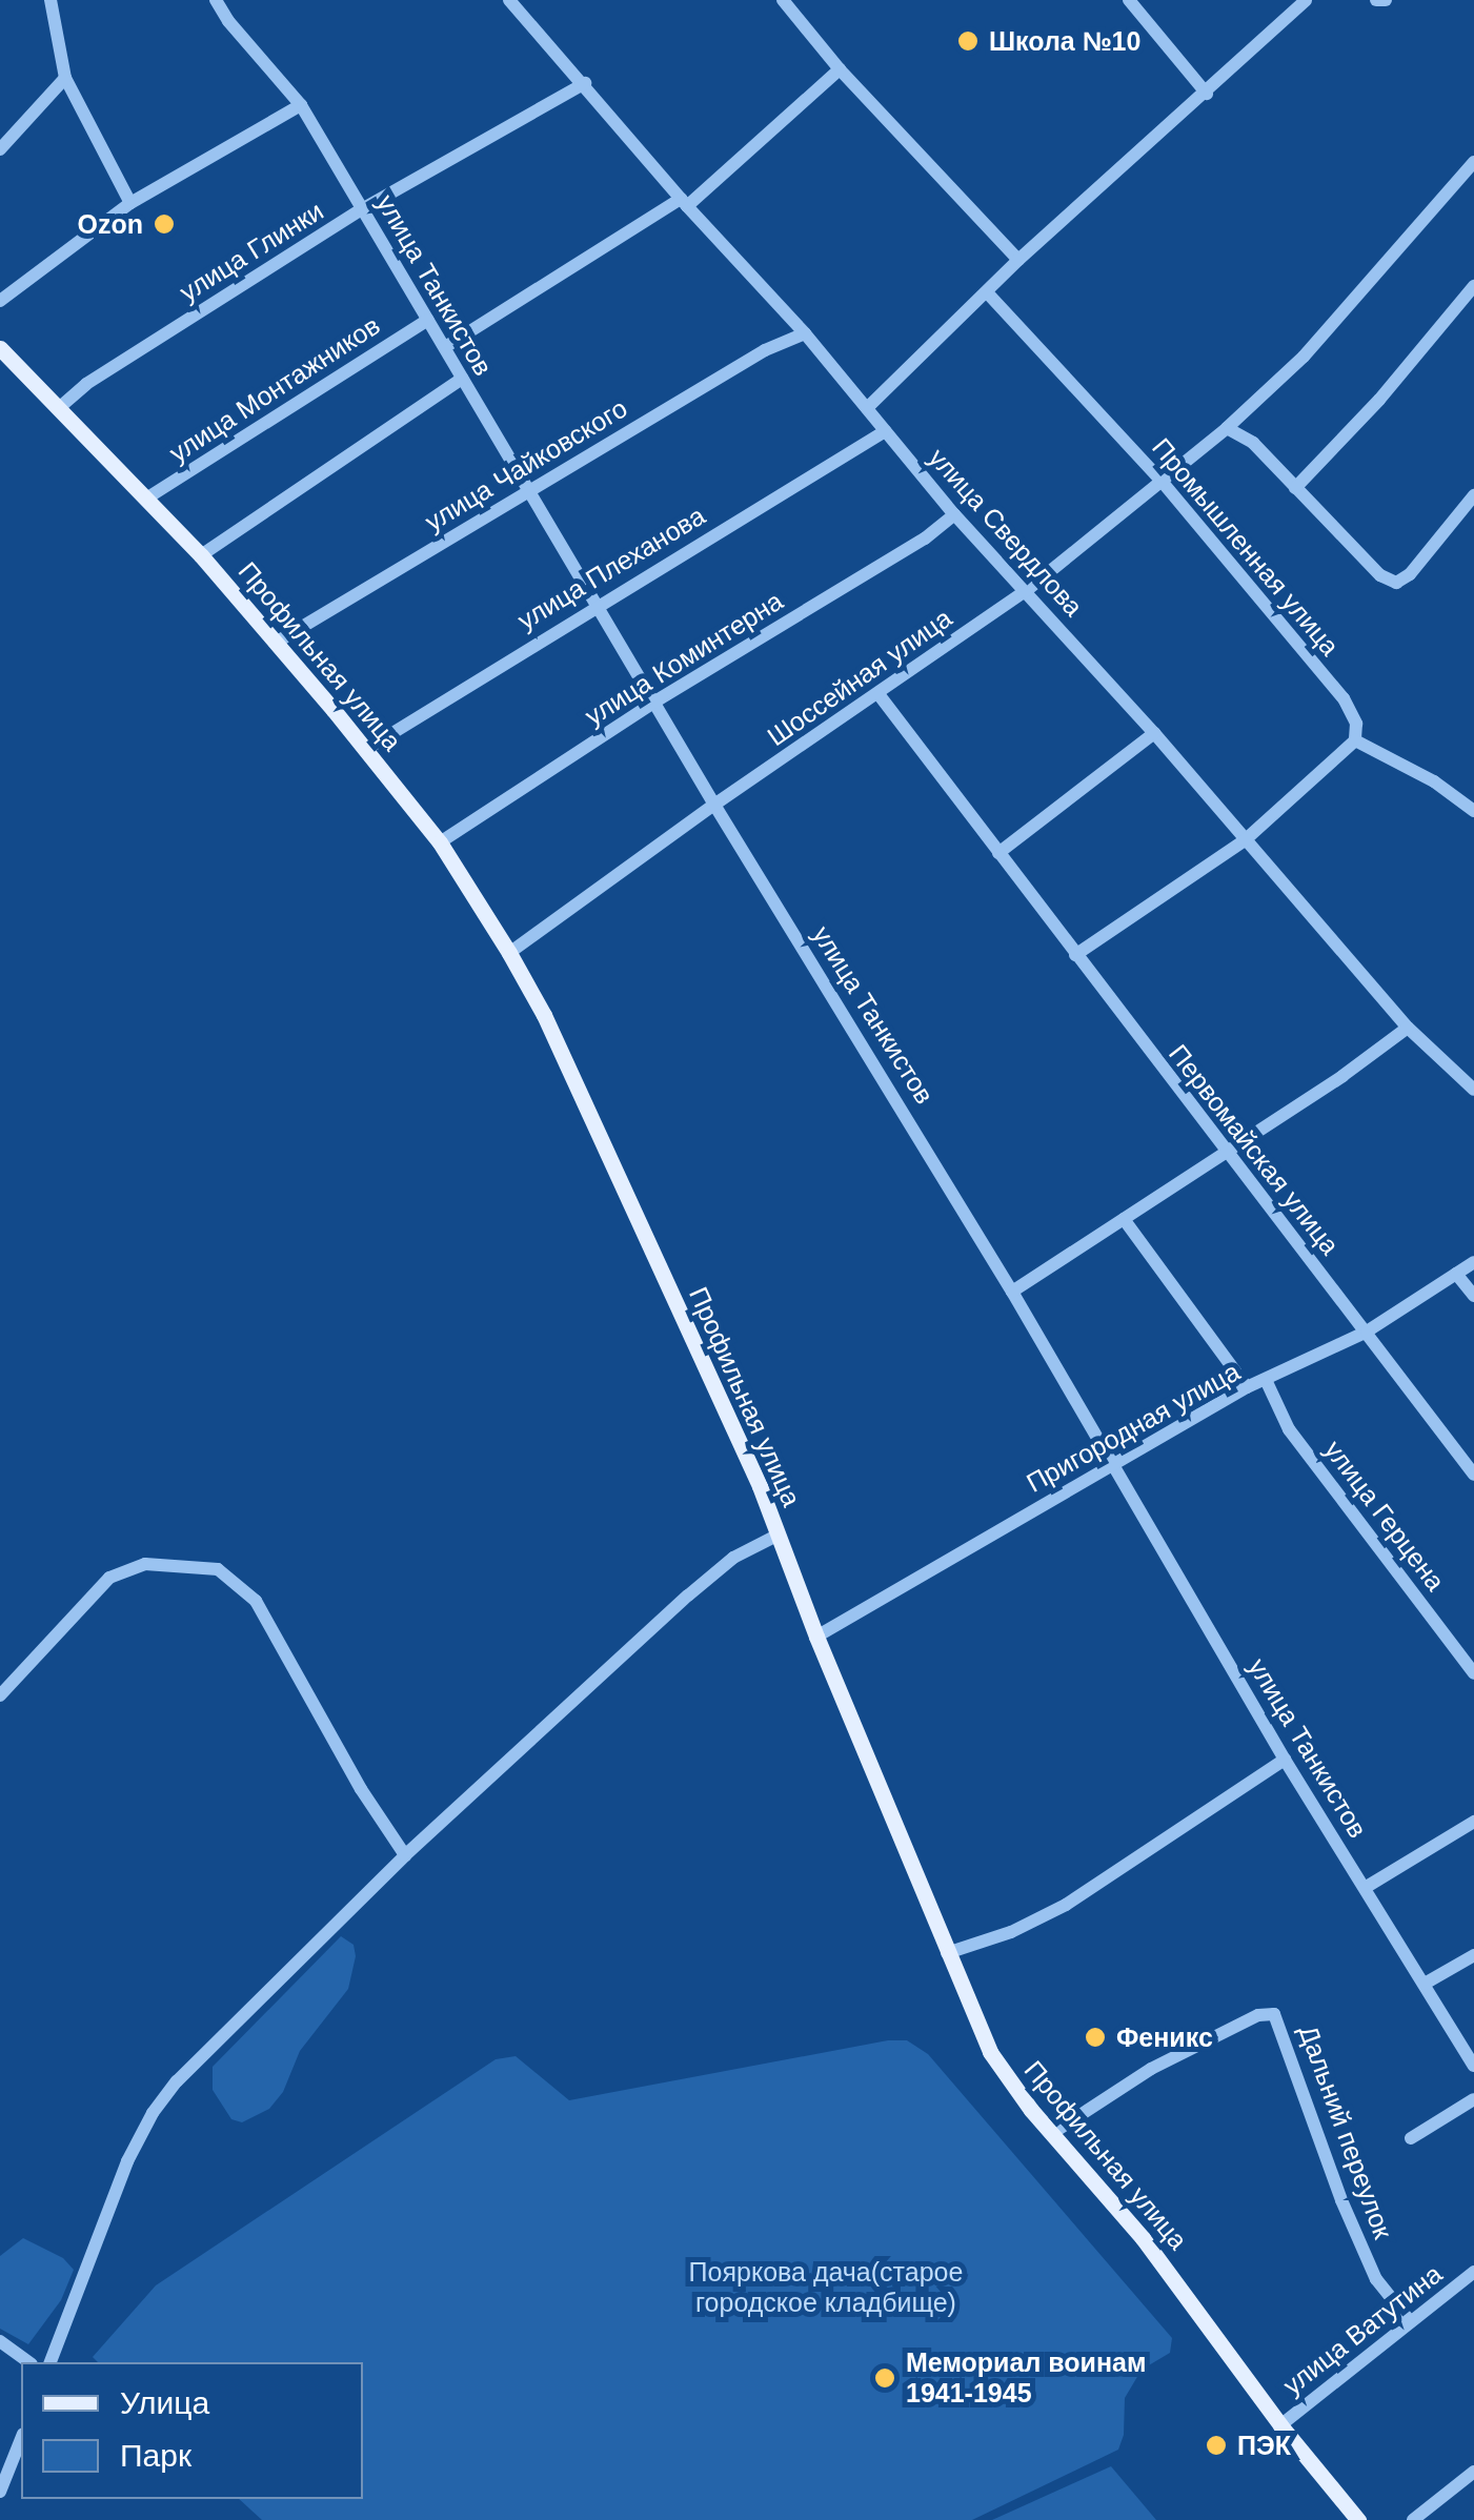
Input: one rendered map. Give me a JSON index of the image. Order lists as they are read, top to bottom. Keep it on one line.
{"streets":{"main road":["Профильная улица"],"street":["улица Глинки","улица Танкистов","улица Монтажников","улица Чайковского","улица Свердлова","Промышленная улица","улица Плеханова","улица Коминтерна","Шоссейная улица","Первомайская улица","Пригородная улица","улица Герцена","Дальний переулок","улица Ватутина"]},"crossings":[["улица Глинки","улица Танкистов"],["улица Глинки","улица Свердлова"],["улица Глинки","Профильная улица"],["улица Танкистов","улица Монтажников"],["улица Танкистов","улица Чайковского"],["улица Танкистов","улица Плеханова"],["улица Танкистов","улица Коминтерна"],["улица Танкистов","Шоссейная улица"],["улица Танкистов","Пригородная улица"],["улица Монтажников","Профильная улица"],["улица Чайковского","улица Свердлова"],["улица Чайковского","Профильная улица"],["улица Свердлова","улица Плеханова"],["улица Свердлова","улица Коминтерна"],["улица Свердлова","Шоссейная улица"],["Промышленная улица","Шоссейная улица"],["улица Плеханова","Профильная улица"],["Профильная улица","улица Коминтерна"],["Профильная улица","Шоссейная улица"],["Профильная улица","Пригородная улица"],["Профильная улица","Дальний переулок"],["Профильная улица","улица Ватутина"],["Шоссейная улица","Первомайская улица"],["Первомайская улица","Пригородная улица"],["Пригородная улица","улица Герцена"],["Дальний переулок","улица Ватутина"]],"parks":["Пояркова дача(старое городское кладбище)"],"places":["Школа №10","Ozon","Феникс","Мемориал воинам 1941-1945","ПЭК"],"legend":["Улица","Парк"]}
